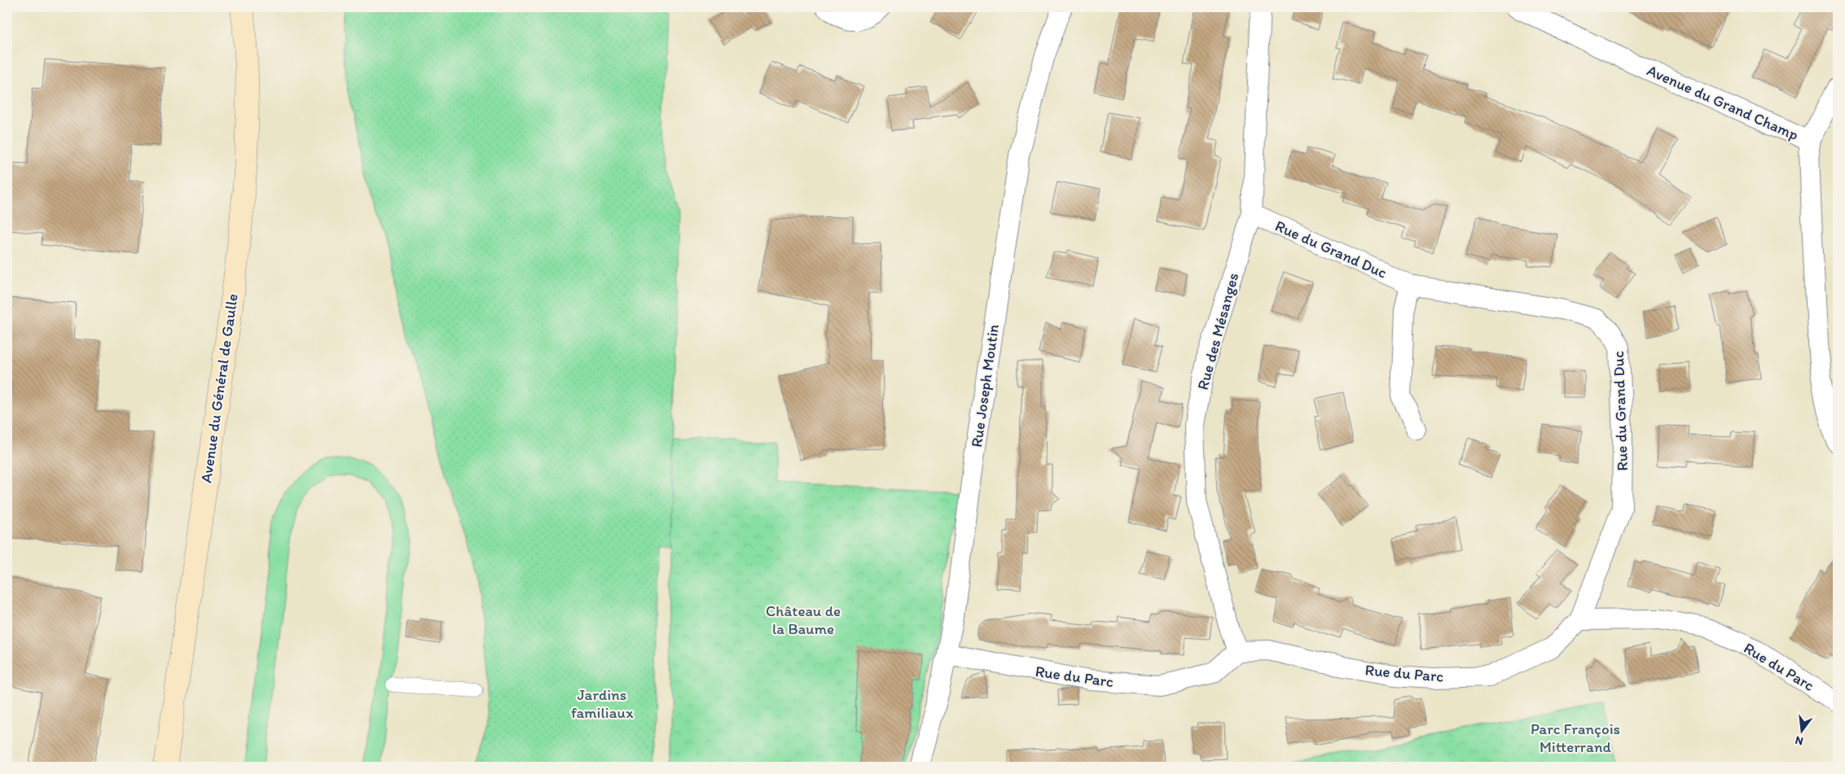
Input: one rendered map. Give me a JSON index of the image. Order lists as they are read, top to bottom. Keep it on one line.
{"streets":{"main road":["Avenue du Général de Gaulle"],"street":["Avenue du Grand Champ","Rue du Grand Duc","Rue des Mésanges","Rue Joseph Moutin","Rue du Parc"]},"crossings":[["Rue du Grand Duc","Rue des Mésanges"],["Rue du Grand Duc","Rue du Parc"],["Rue des Mésanges","Rue du Parc"],["Rue Joseph Moutin","Rue du Parc"]],"parks":["Château de la Baume","Jardins familiaux","Parc François Mitterrand"],"north":"bottom"}
